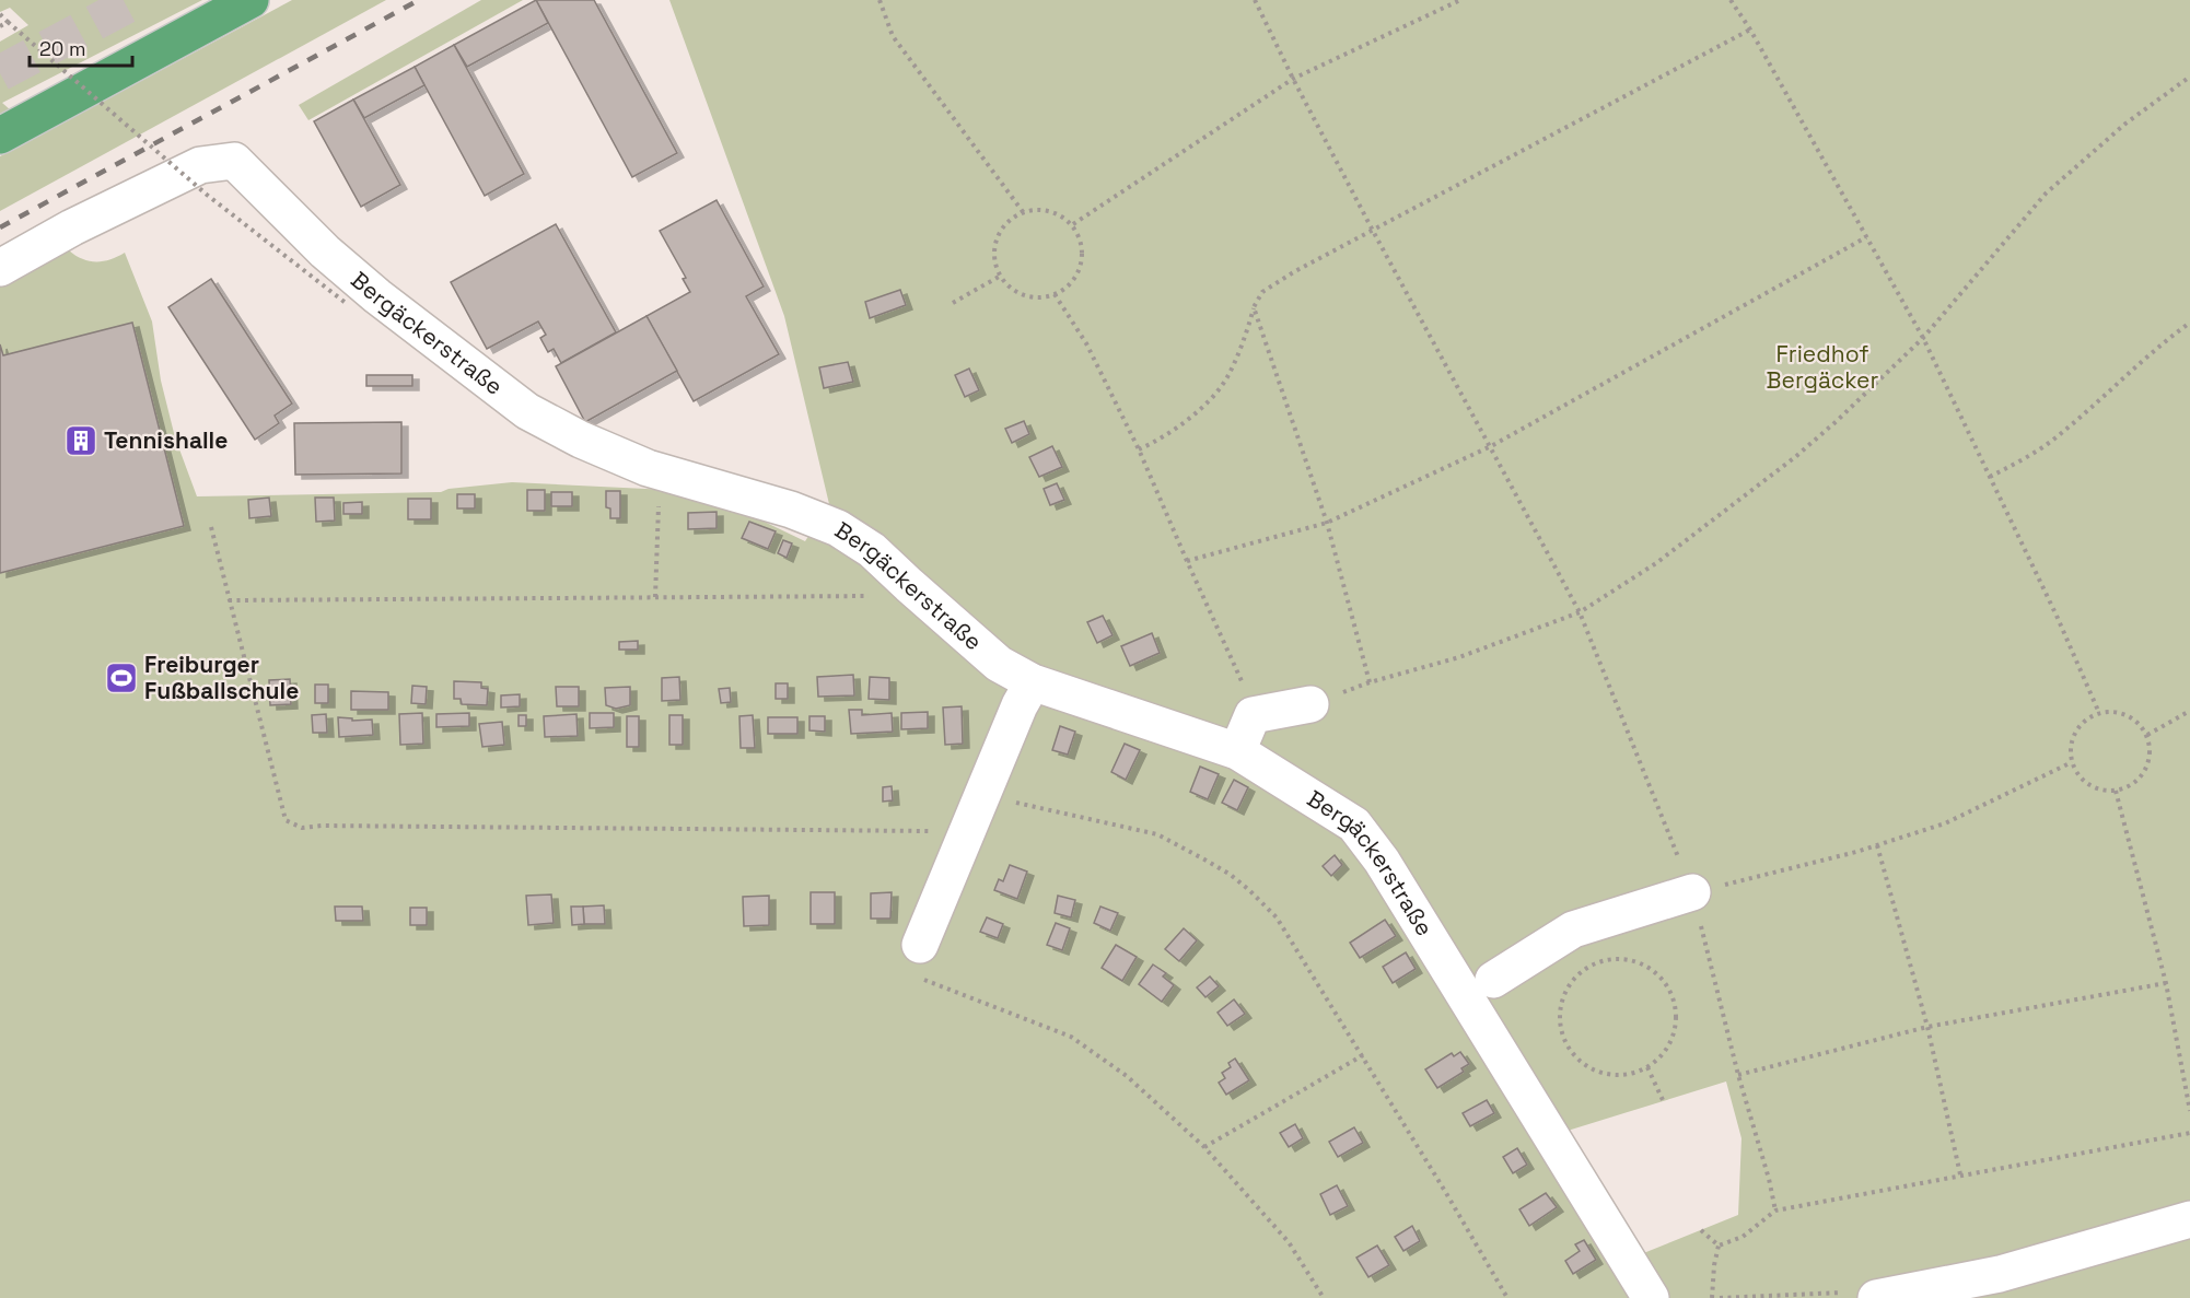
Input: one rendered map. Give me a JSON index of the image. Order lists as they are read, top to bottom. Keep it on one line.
{"streets":{"street":["Bergäckerstraße"]},"parks":["Friedhof Bergäcker"],"places":{"building":["Tennishalle"],"sports":["Freiburger Fußballschule"]},"scale_bar":"20 m"}
